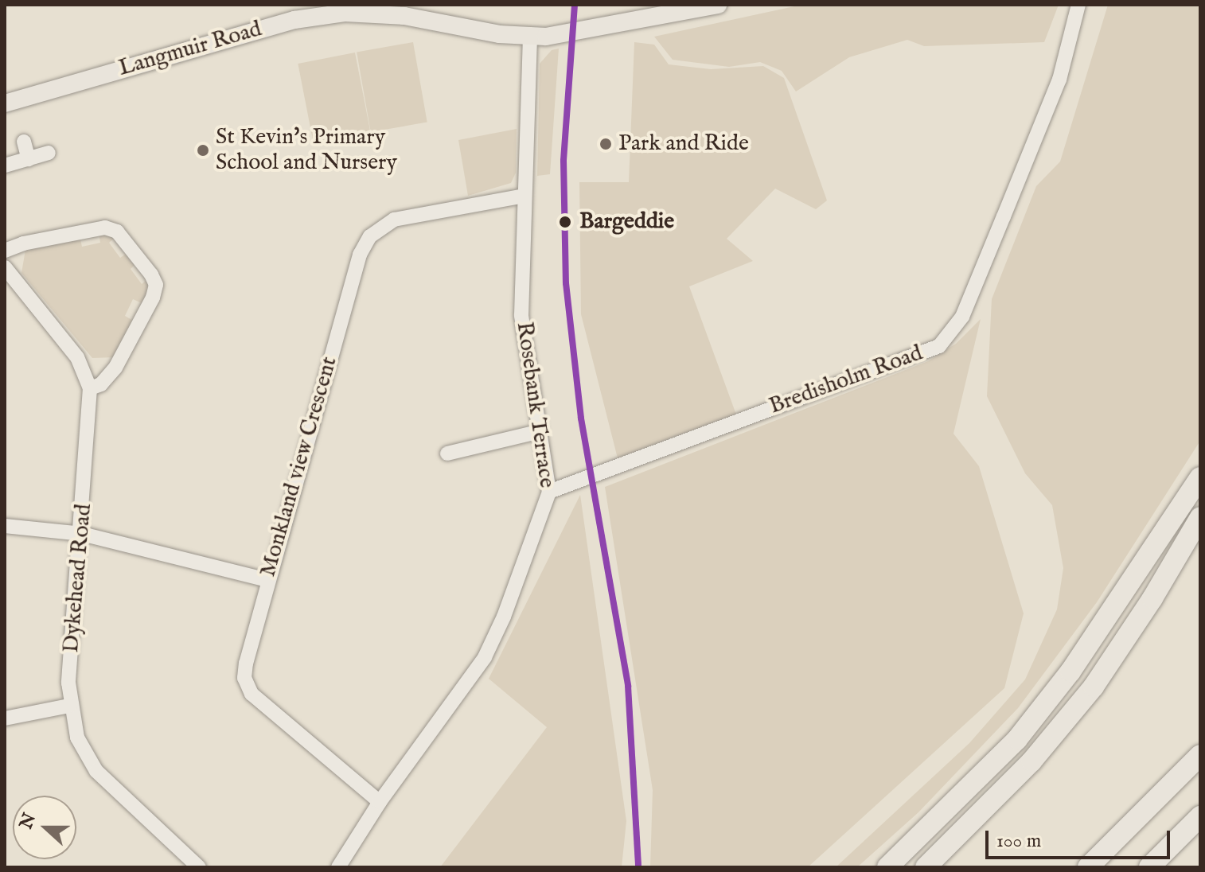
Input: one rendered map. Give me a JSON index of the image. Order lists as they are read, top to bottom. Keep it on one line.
{"streets":{"main road":["Langmuir Road"],"street":["Bredisholm Road","Rosebank Terrace","Monkland view Crescent","Dykehead Road"]},"crossings":[["Langmuir Road","Rosebank Terrace"],["Bredisholm Road","Rosebank Terrace"],["Rosebank Terrace","Monkland view Crescent"]],"places":["Park and Ride","St Kevin's Primary School and Nursery","Bargeddie"],"scale_bar":"100 m","north":"left"}
